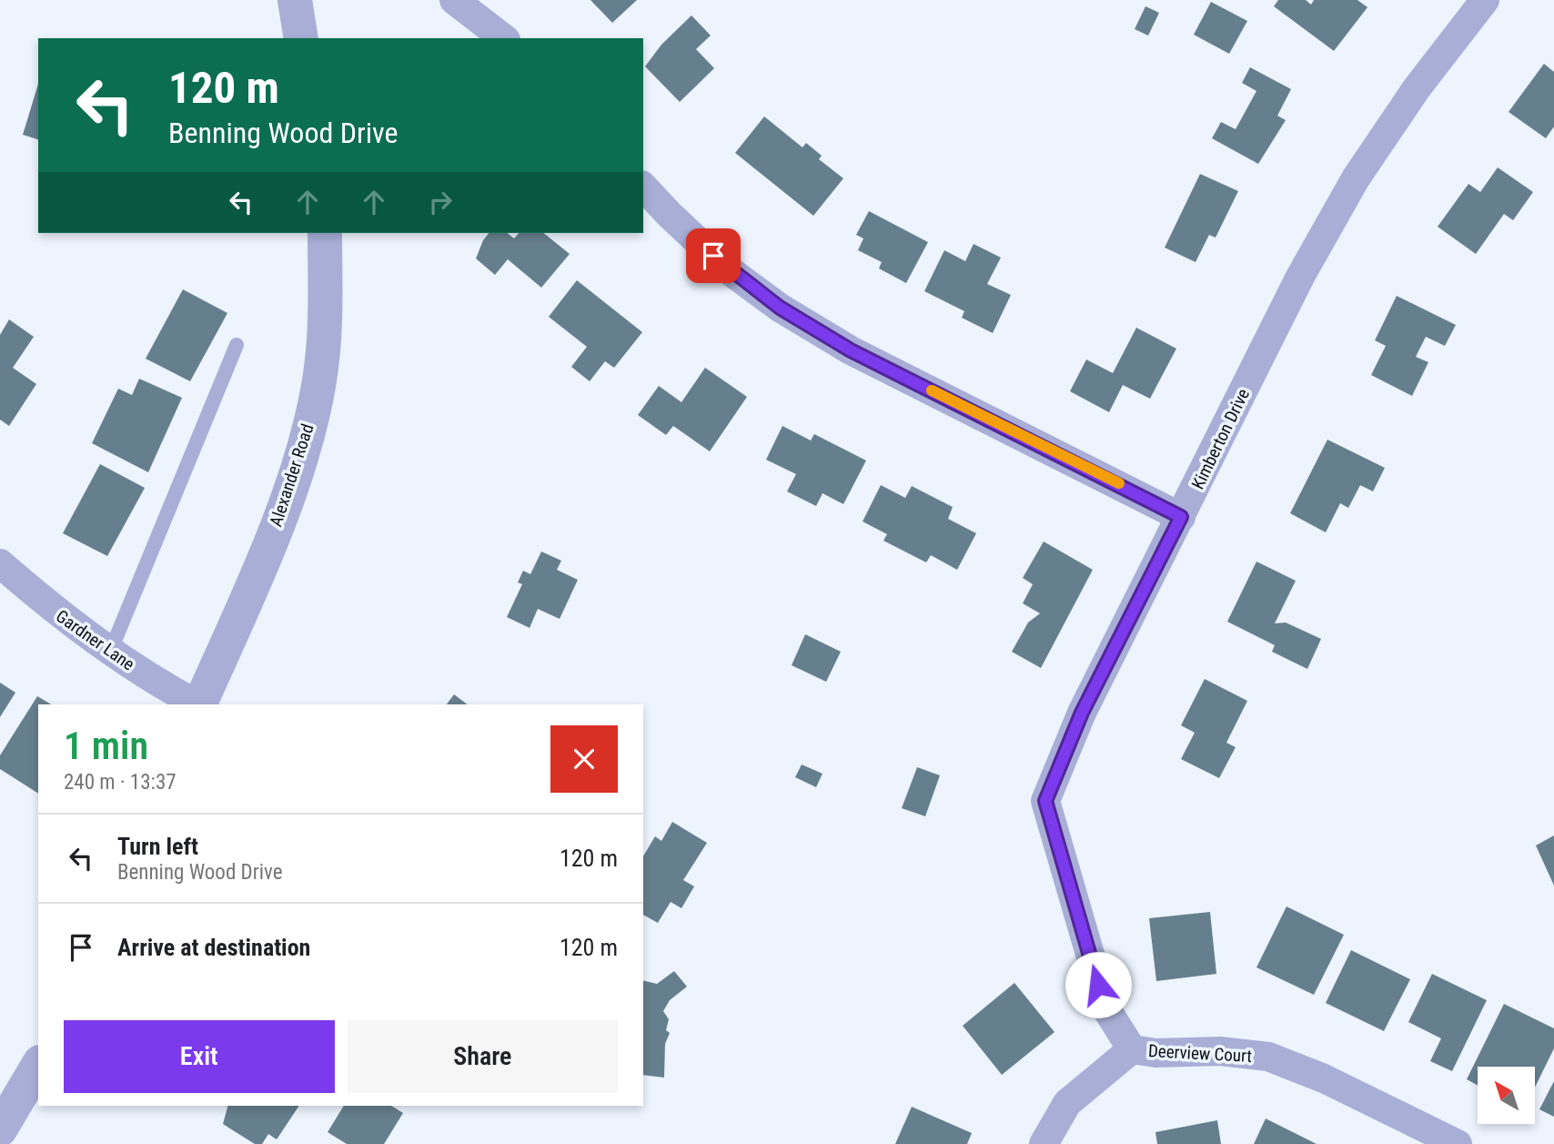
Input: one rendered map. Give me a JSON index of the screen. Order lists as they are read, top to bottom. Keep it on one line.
{"streets":{"street":["Kimberton Drive","Alexander Road","Gardner Lane","Deerview Court"]},"crossings":[["Kimberton Drive","Deerview Court"]],"north":"top left","page":{"turn":["120 m","Benning Wood Drive"],"heading":["1 min","240 m · 13:37"],"list":[{"name":"Turn left","note":"Benning Wood Drive","value":"120 m"},{"name":"Arrive at destination","value":"120 m"}],"buttons":["Exit","Share"]}}
